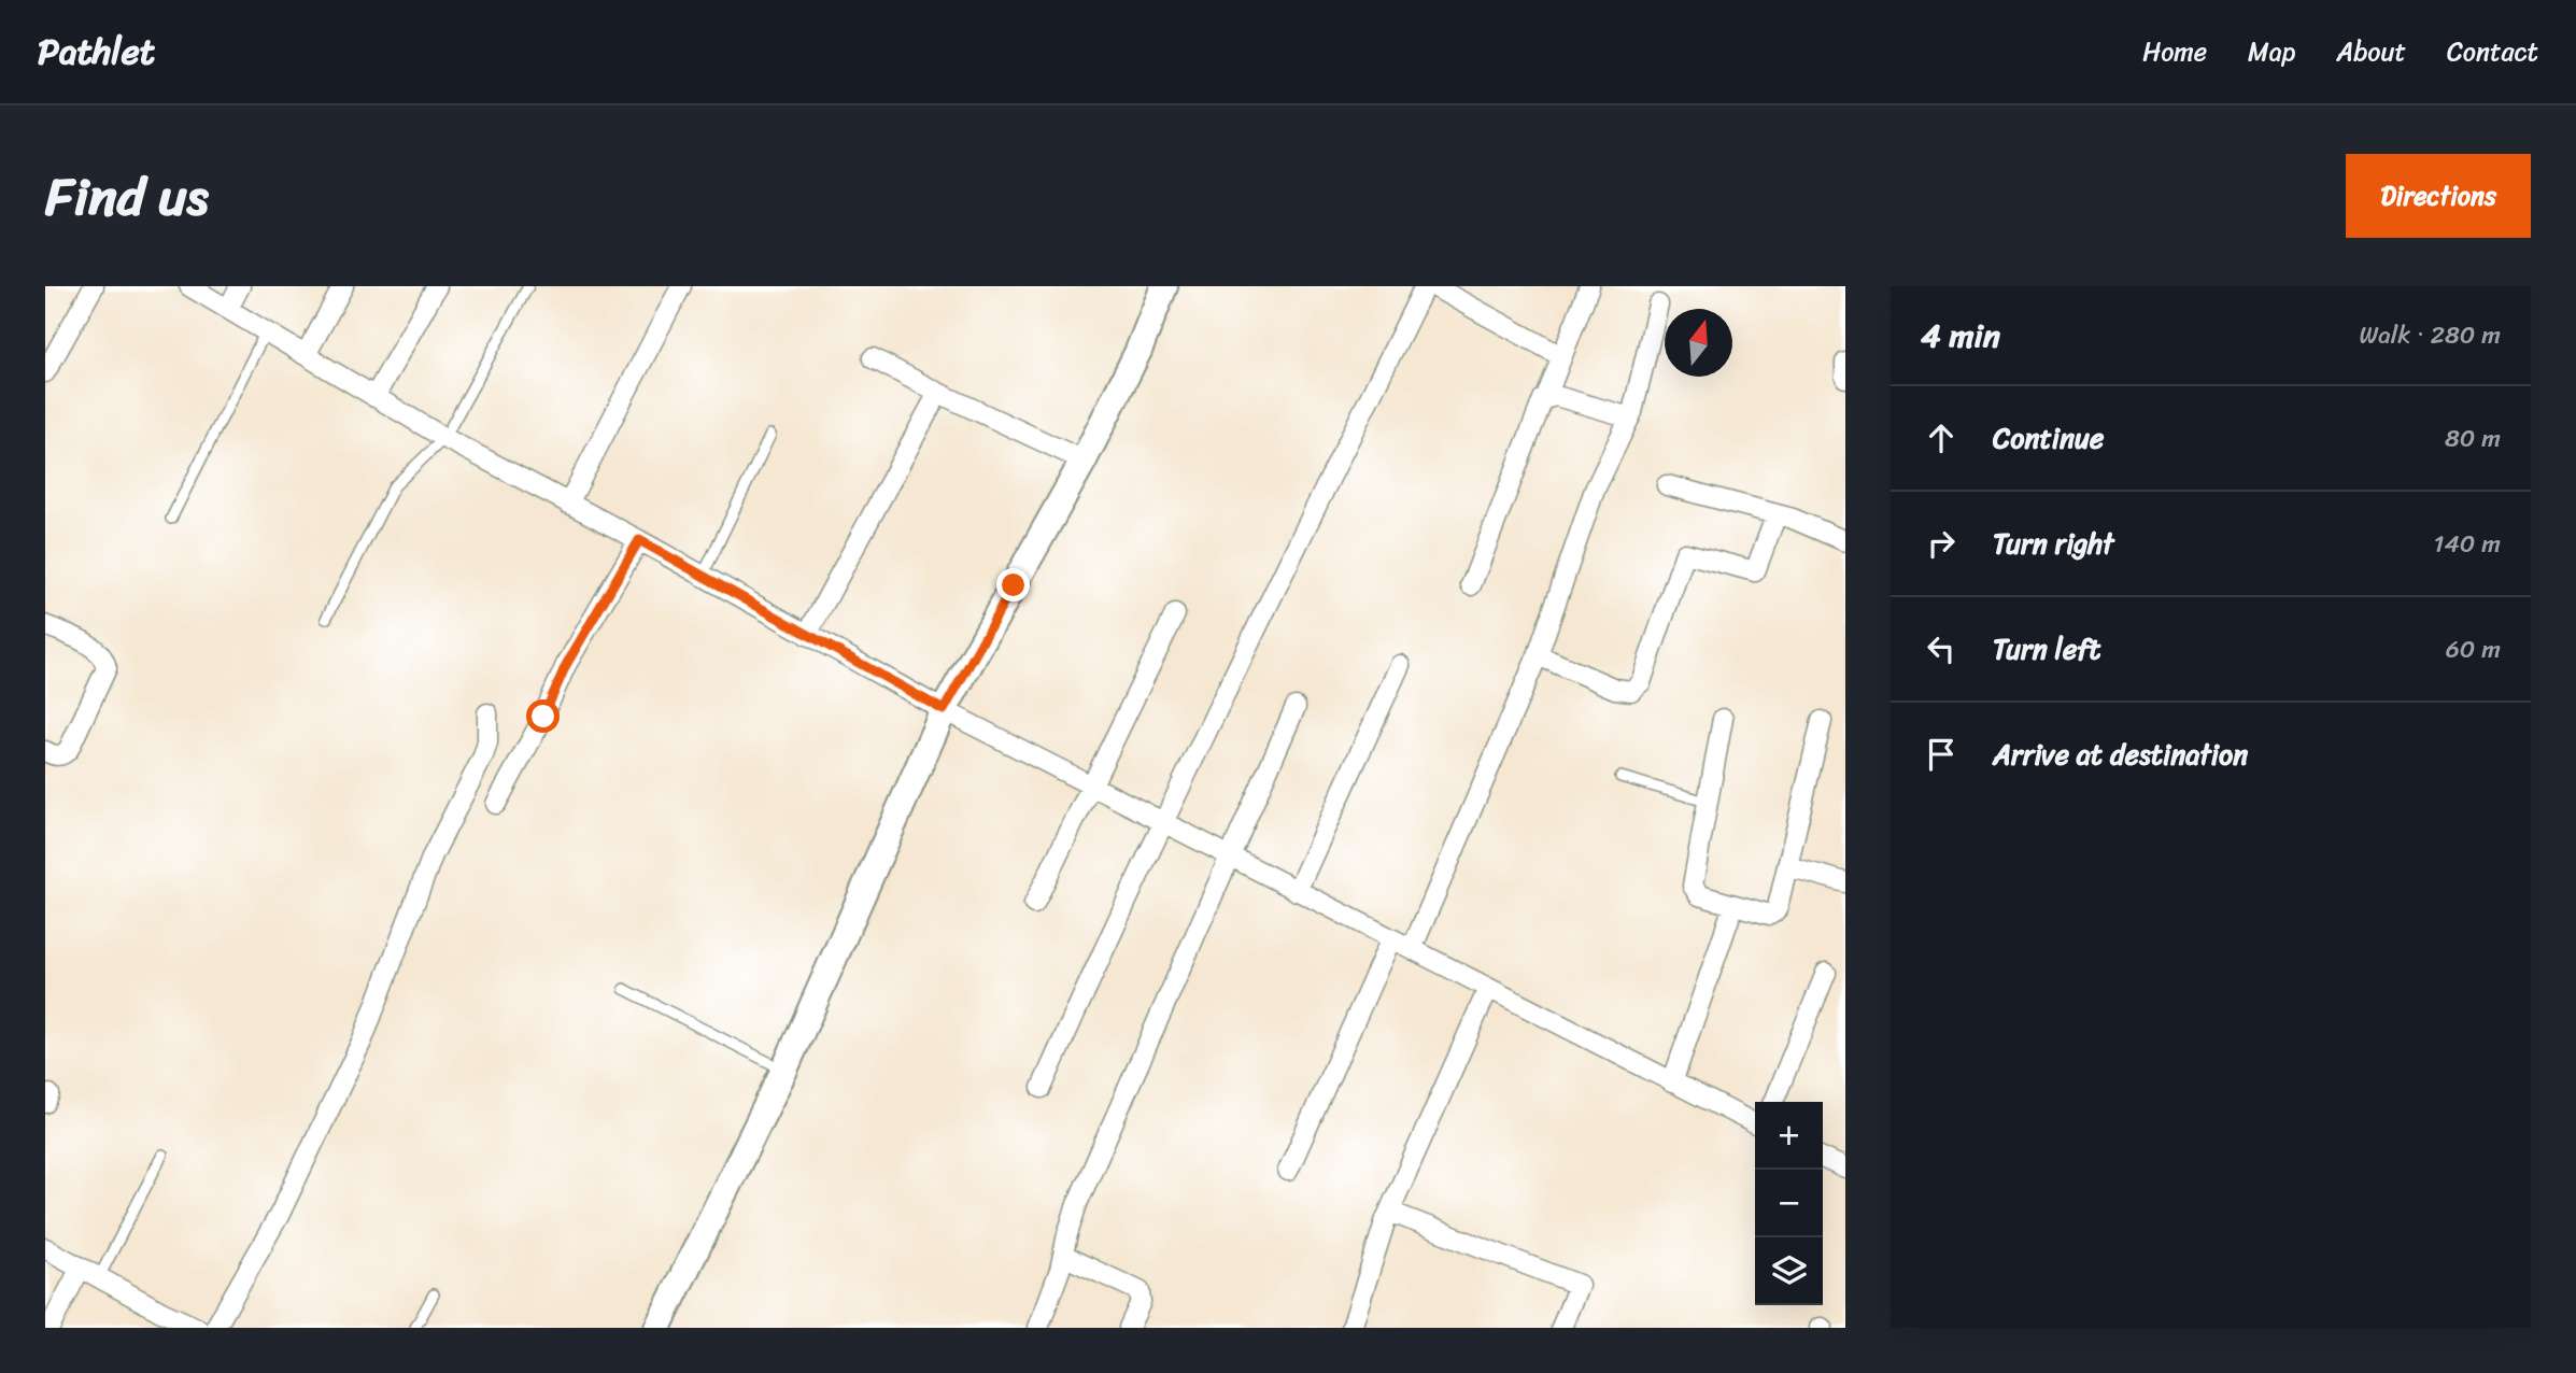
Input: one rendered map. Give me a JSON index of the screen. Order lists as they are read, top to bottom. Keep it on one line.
{"north":"top","page":{"header":"Pathlet","nav":["Home","Map","About","Contact"],"title":"Find us","buttons":"Directions","heading":["4 min","Walk · 280 m"],"list":[["Continue","80 m"],["Turn right","140 m"],["Turn left","60 m"],"Arrive at destination"],"map_buttons":["+","−"]}}
